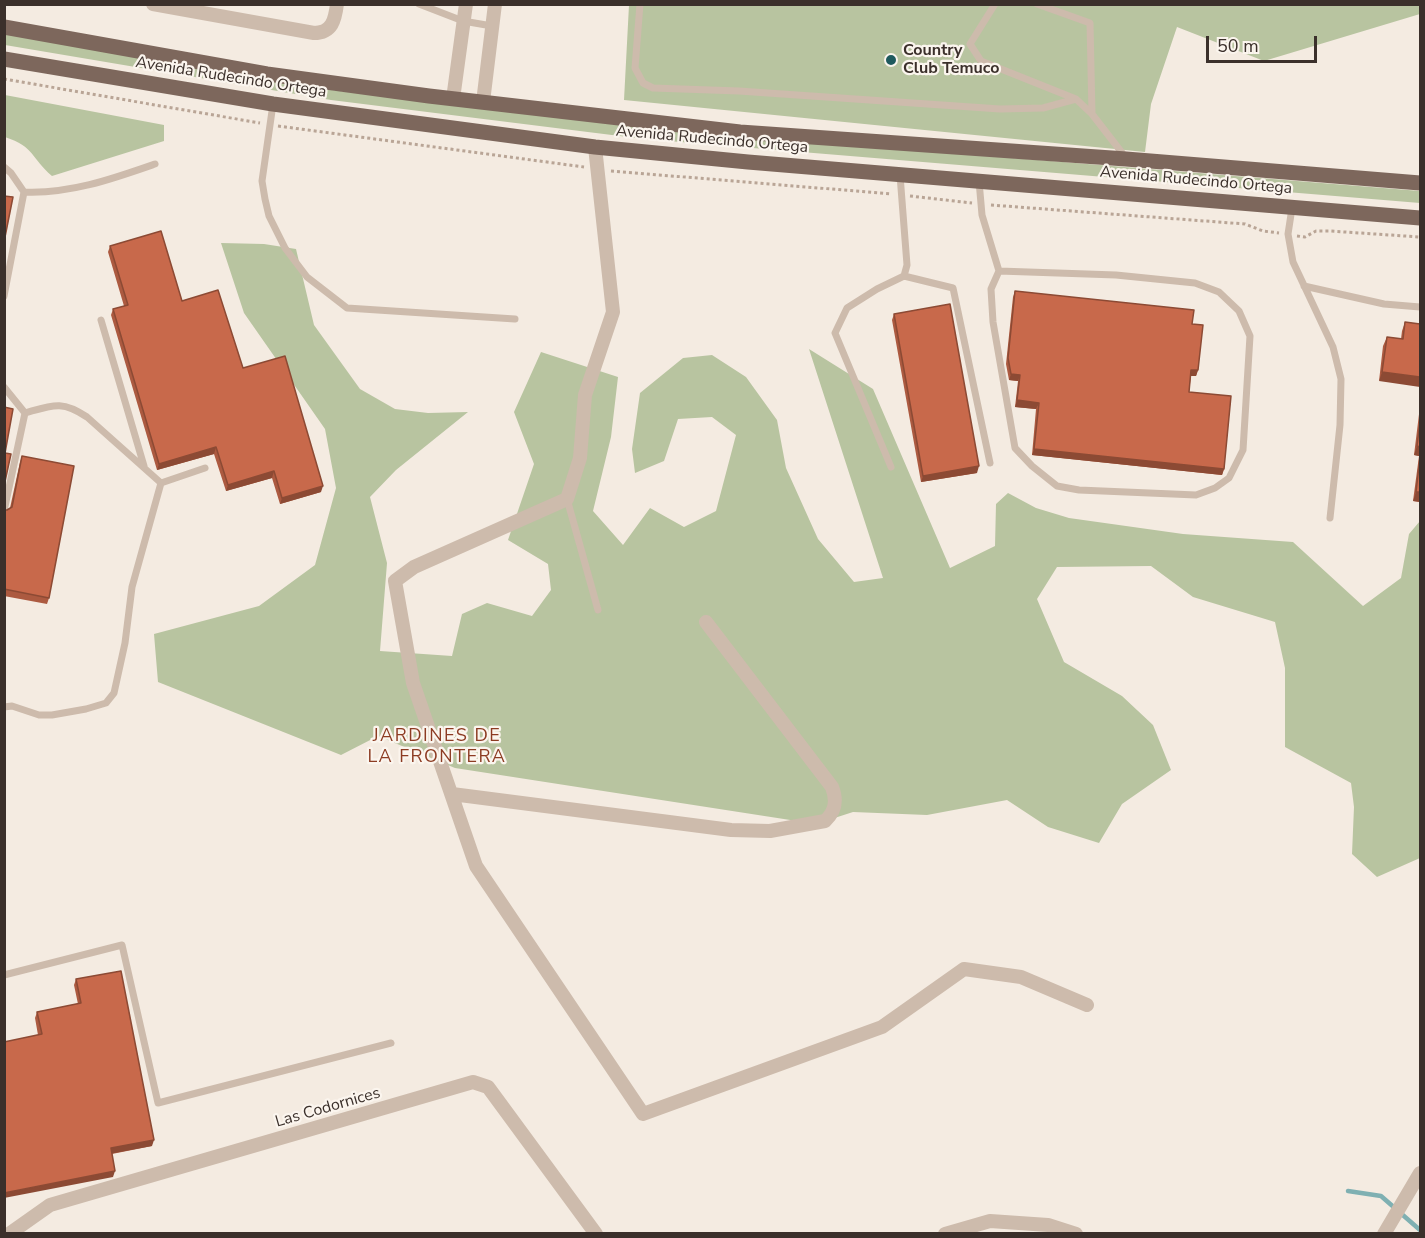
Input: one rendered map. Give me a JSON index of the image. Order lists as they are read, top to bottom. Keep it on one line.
{"streets":{"main road":["Avenida Rudecindo Ortega"],"street":["Las Codornices"]},"districts":["JARDINES DE LA FRONTERA"],"places":["Country Club Temuco"],"scale_bar":"50 m"}
